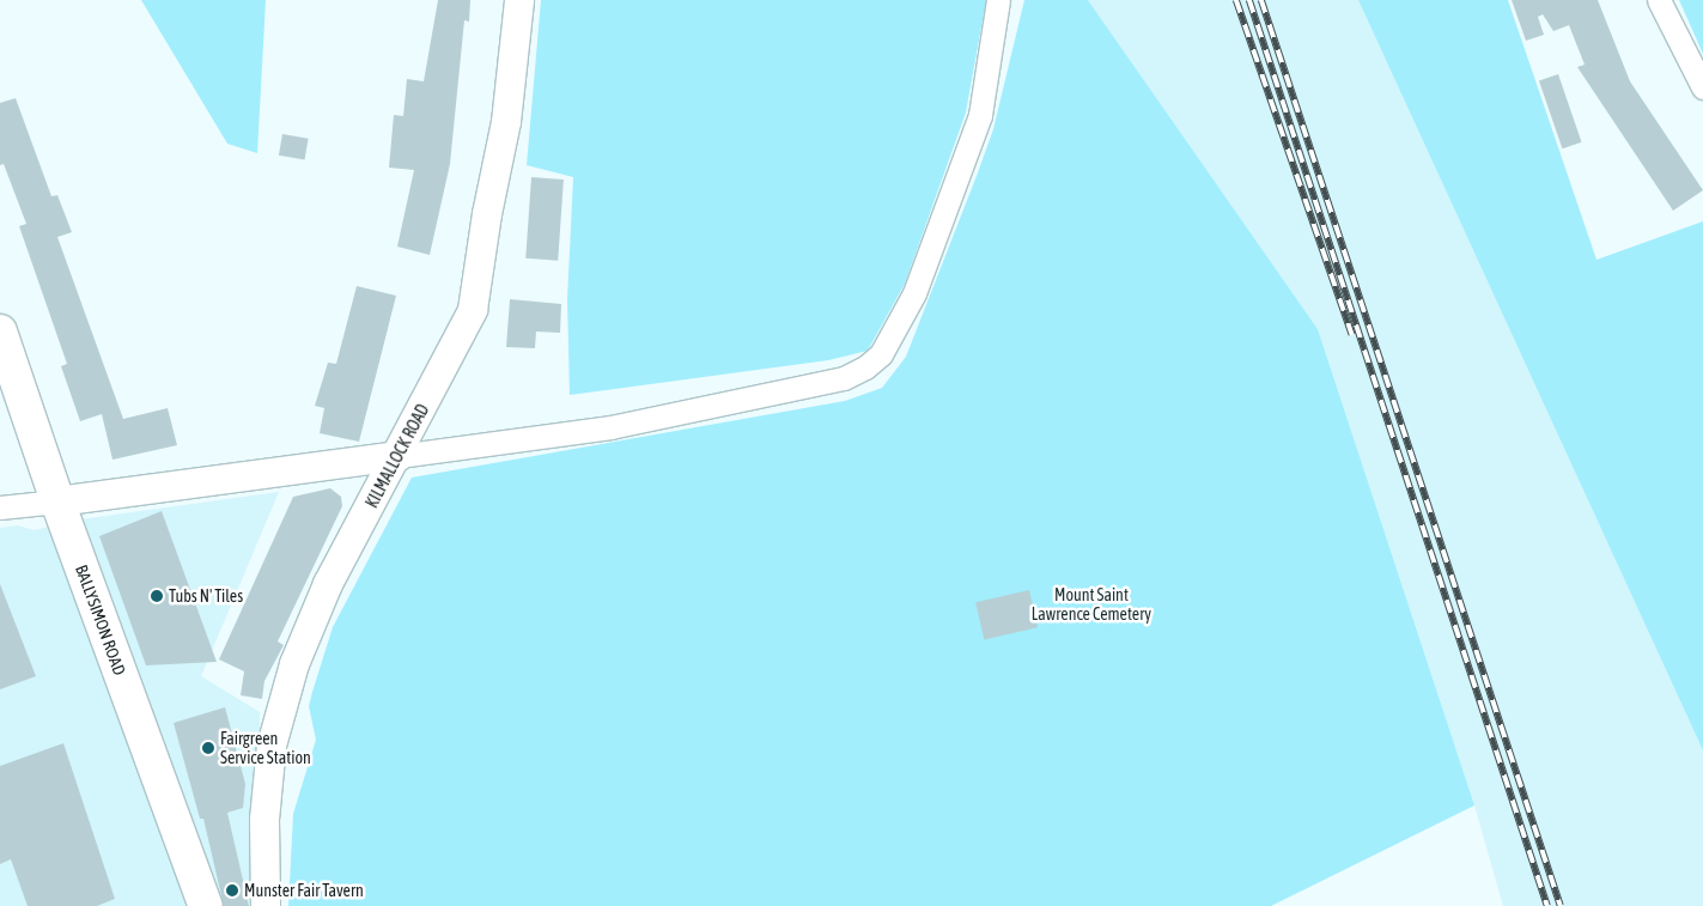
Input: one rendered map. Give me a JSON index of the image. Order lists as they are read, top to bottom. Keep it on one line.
{"streets":{"main road":["BALLYSIMON ROAD"],"street":["KILMALLOCK ROAD"]},"parks":["Mount Saint Lawrence Cemetery"],"places":["Tubs N' Tiles","Fairgreen Service Station","Munster Fair Tavern"]}
